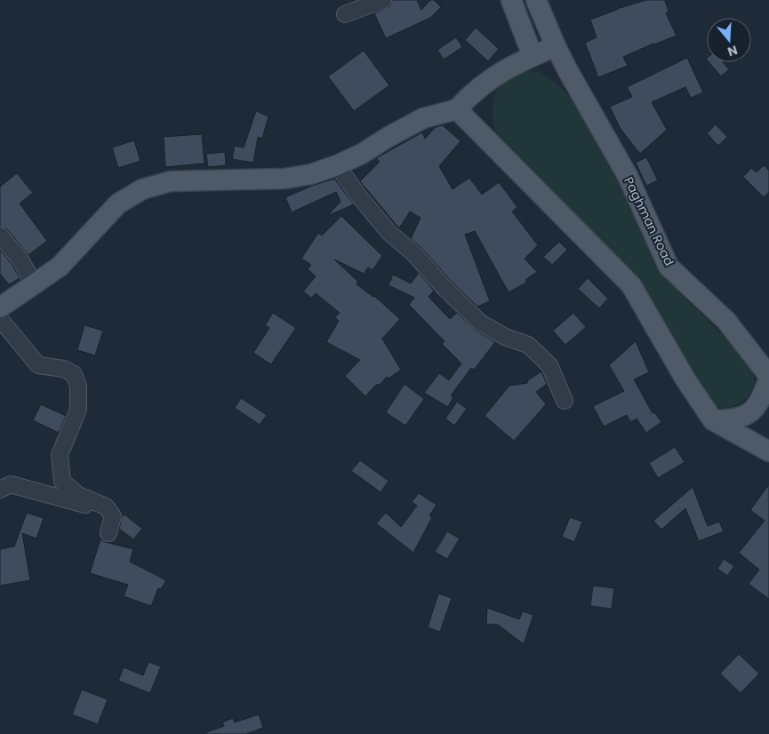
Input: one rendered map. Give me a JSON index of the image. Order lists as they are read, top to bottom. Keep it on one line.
{"streets":{"main road":["Paghman Road"]},"north":"bottom"}
